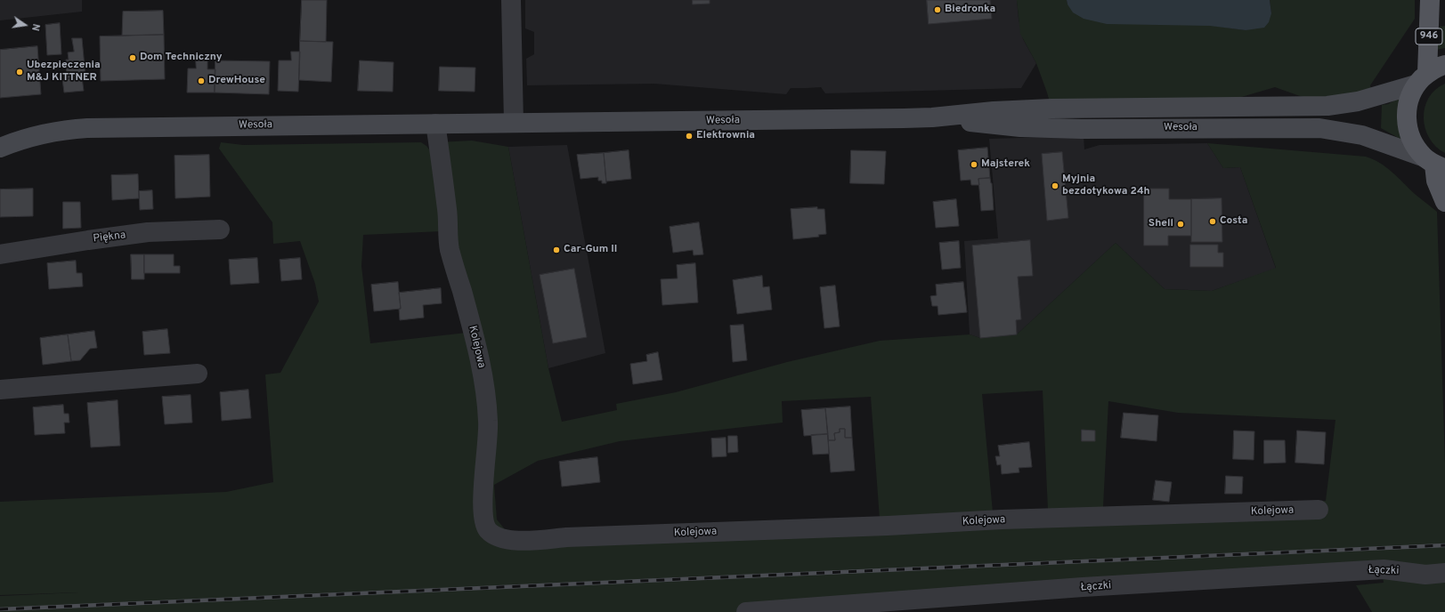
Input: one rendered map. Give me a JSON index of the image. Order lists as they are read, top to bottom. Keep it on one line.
{"streets":{"main road":["946"],"street":["Wesoła","Piękna","Kolejowa","Łączki"]},"crossings":[["946","Wesoła"],["Wesoła","Kolejowa"]],"places":["Biedronka","Dom Techniczny","Ubezpieczenia M&J KITTNER","DrewHouse","Elektrownia","Majsterek","Myjnia bezdotykowa 24h","Costa","Shell","Car-Gum II"],"north":"right"}
